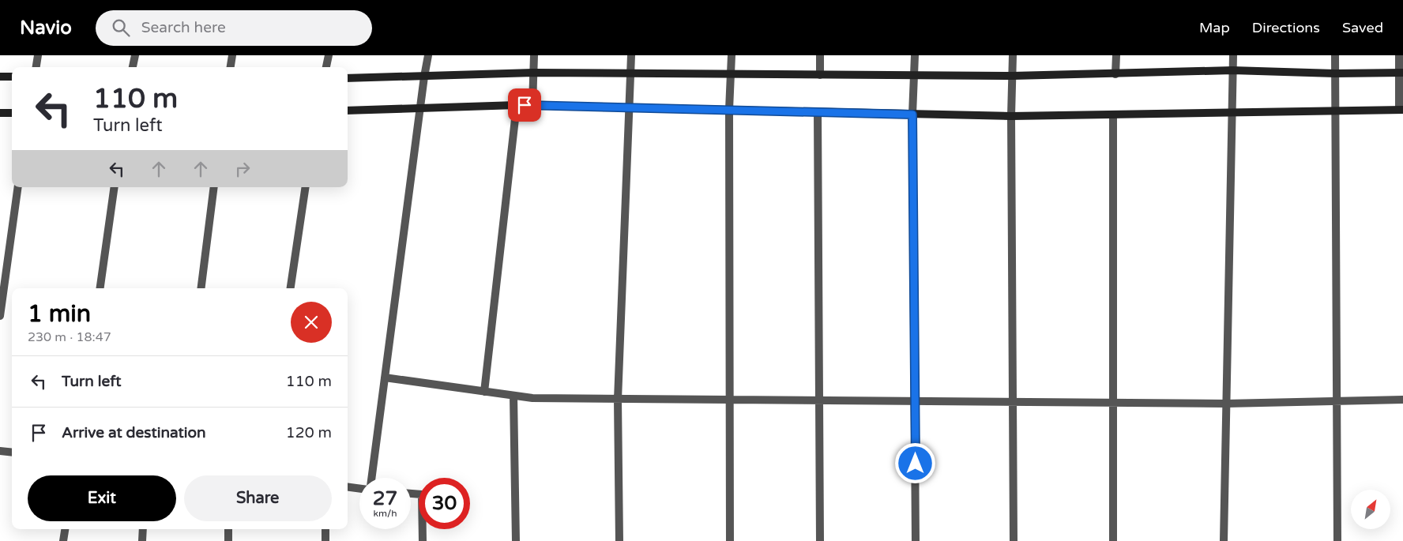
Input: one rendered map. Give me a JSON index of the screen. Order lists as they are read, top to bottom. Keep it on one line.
{"north":"top right","page":{"header":"Navio","search":"Search here","nav":["Map","Directions","Saved"],"turn":["110 m","Turn left"],"heading":["1 min","230 m · 18:47"],"list":[{"name":"Turn left","value":"110 m"},{"name":"Arrive at destination","value":"120 m"}],"buttons":["Exit","Share"],"speed":"27 km/h","limit":"30"}}
